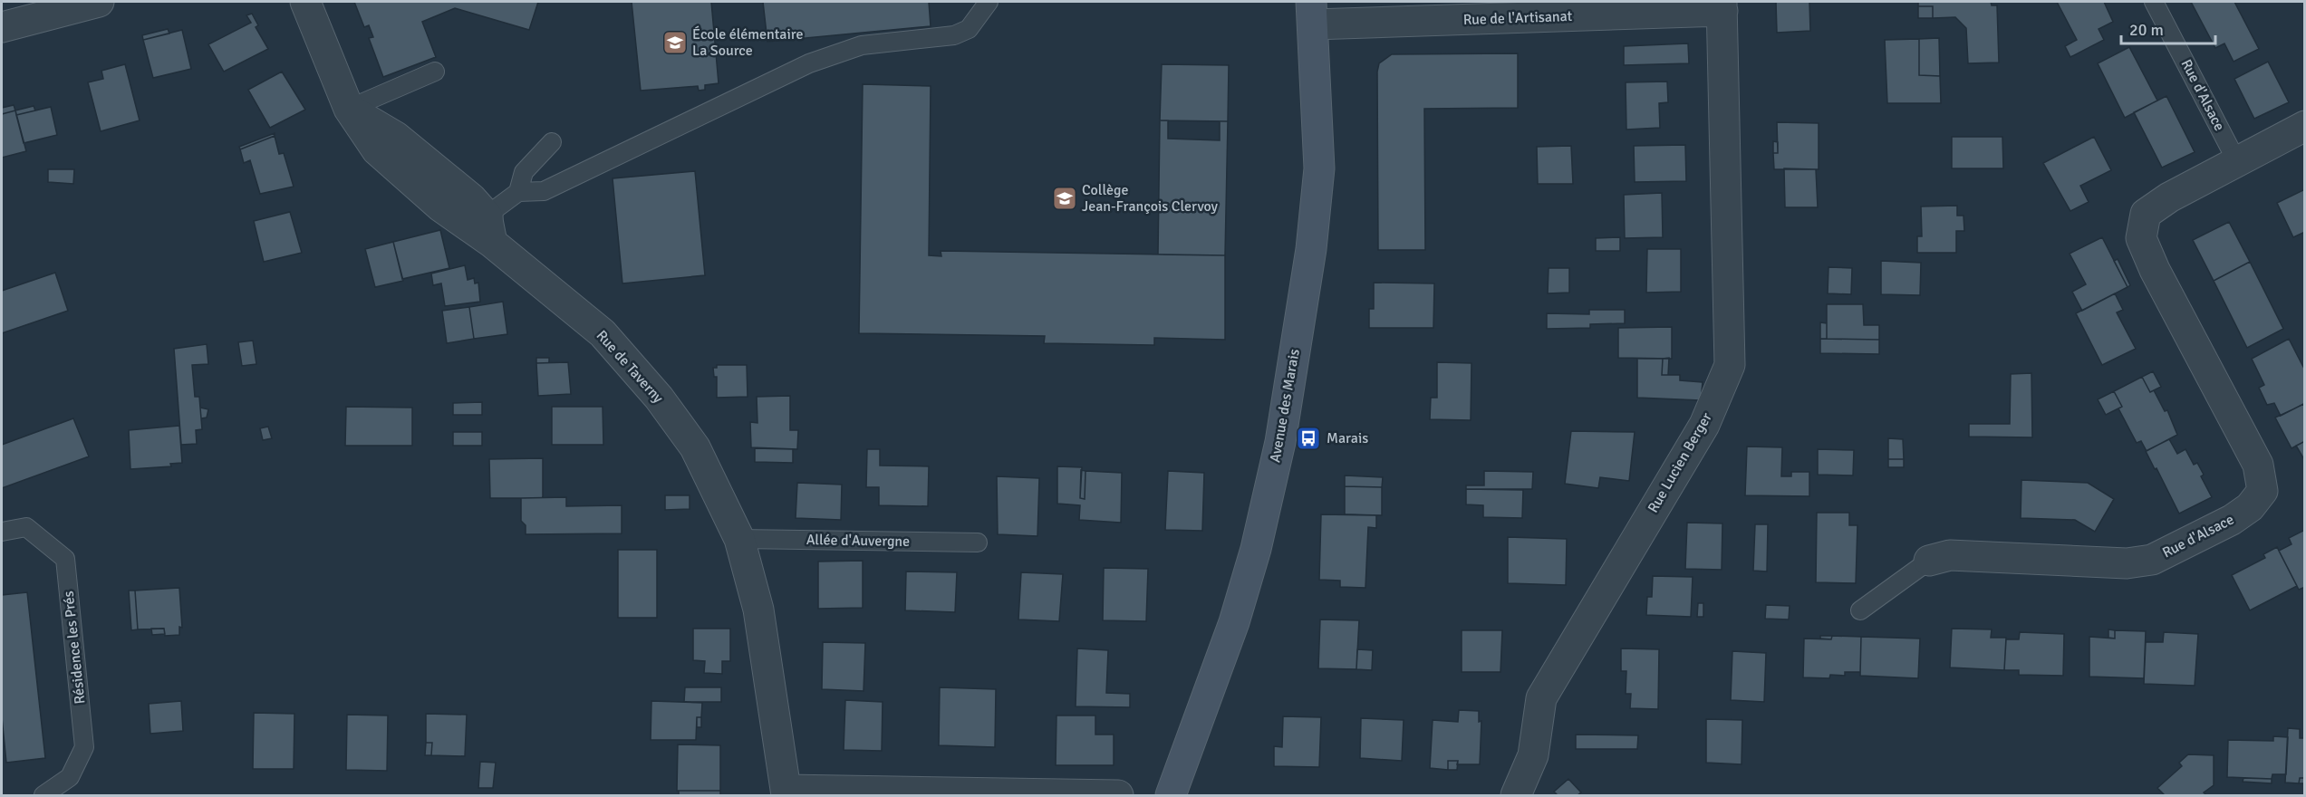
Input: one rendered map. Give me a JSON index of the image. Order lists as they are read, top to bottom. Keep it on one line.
{"streets":{"street":["Rue de l'Artisanat","Rue d'Alsace","Rue de Taverny","Avenue des Marais","Rue Lucien Berger"],"lane":["Allée d'Auvergne","Résidence les Prés"]},"crossings":[["Rue de l'Artisanat","Avenue des Marais"],["Rue de l'Artisanat","Rue Lucien Berger"],["Rue de Taverny","Allée d'Auvergne"]],"places":{"school or university":["École élémentaire La Source","Collège Jean-François Clervoy"],"bus stop":["Marais"]},"scale_bar":"20 m"}
